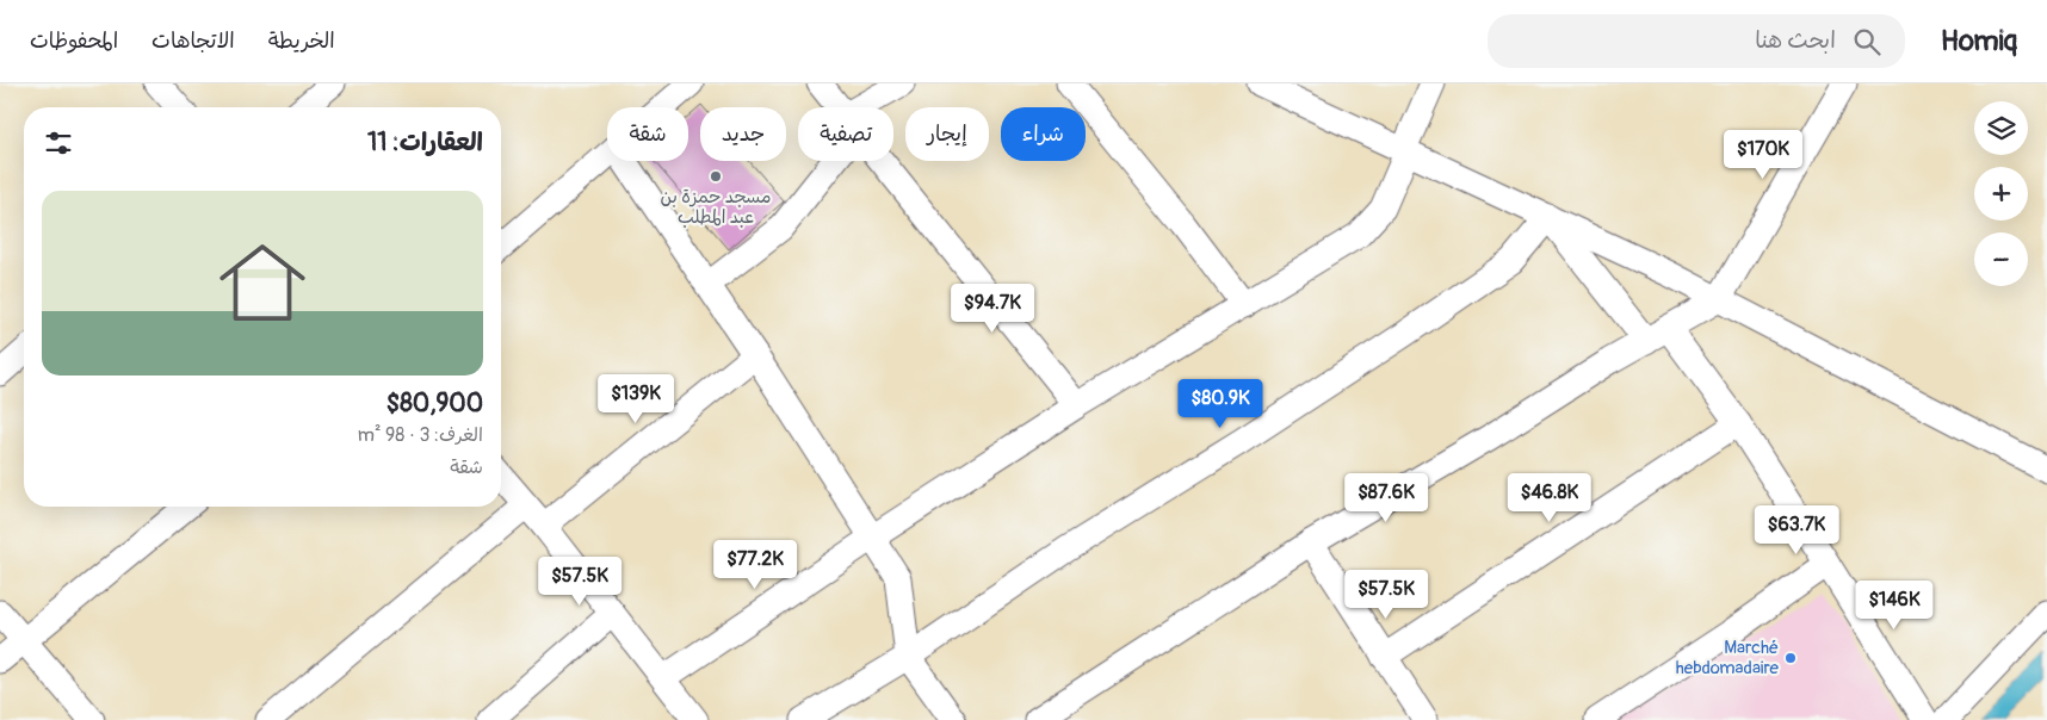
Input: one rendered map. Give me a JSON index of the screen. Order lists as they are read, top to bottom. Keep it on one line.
{"places":["مسجد حمزة بن عبد المطلب","Marché hebdomadaire"],"page":{"header":"Homiq","search":"ابحث هنا","nav":["الخريطة","الاتجاهات","المحفوظات"],"map_buttons":["+","−"],"chip":["شراء","إيجار","تصفية","جديد","شقة"],"heading":"العقارات: 11","price":["$170K","$94.7K","$139K","$80.9K","$87.6K","$46.8K","$63.7K","$77.2K","$57.5K","$57.5K","$146K"],"list":[{"name":"$80,900","note":"الغرف: 3 · 98 m² · شقة"}]}}
